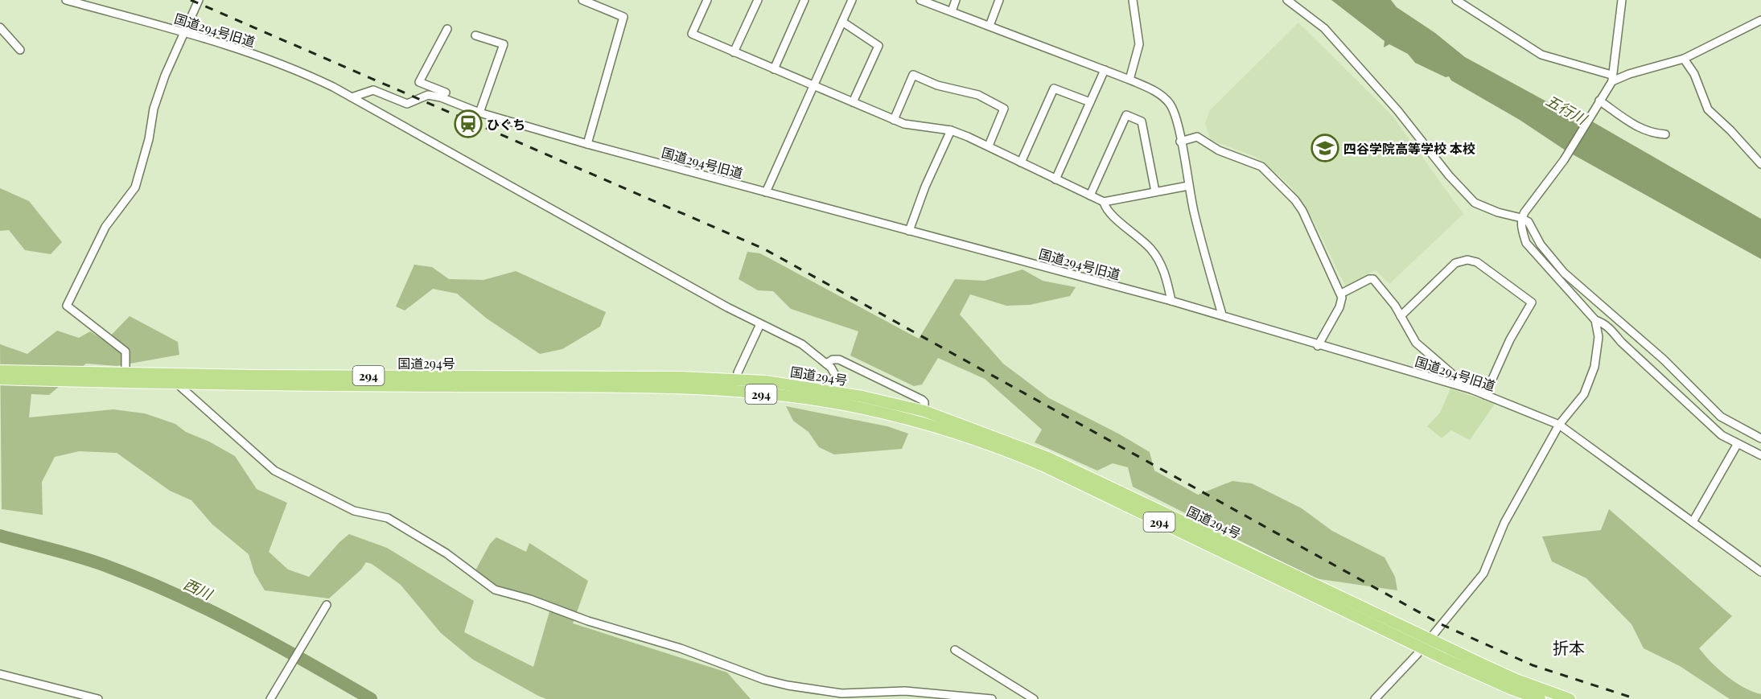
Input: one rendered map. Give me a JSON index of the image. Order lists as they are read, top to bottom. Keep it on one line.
{"streets":{"highway":["国道294号","294"],"street":["国道294号旧道"]},"crossings":[["国道294号旧道","国道294号"]],"districts":["折本"],"water":["五行川","西川"],"places":{"station":["ひぐち"],"school or university":["四谷学院高等学校 本校"]}}
